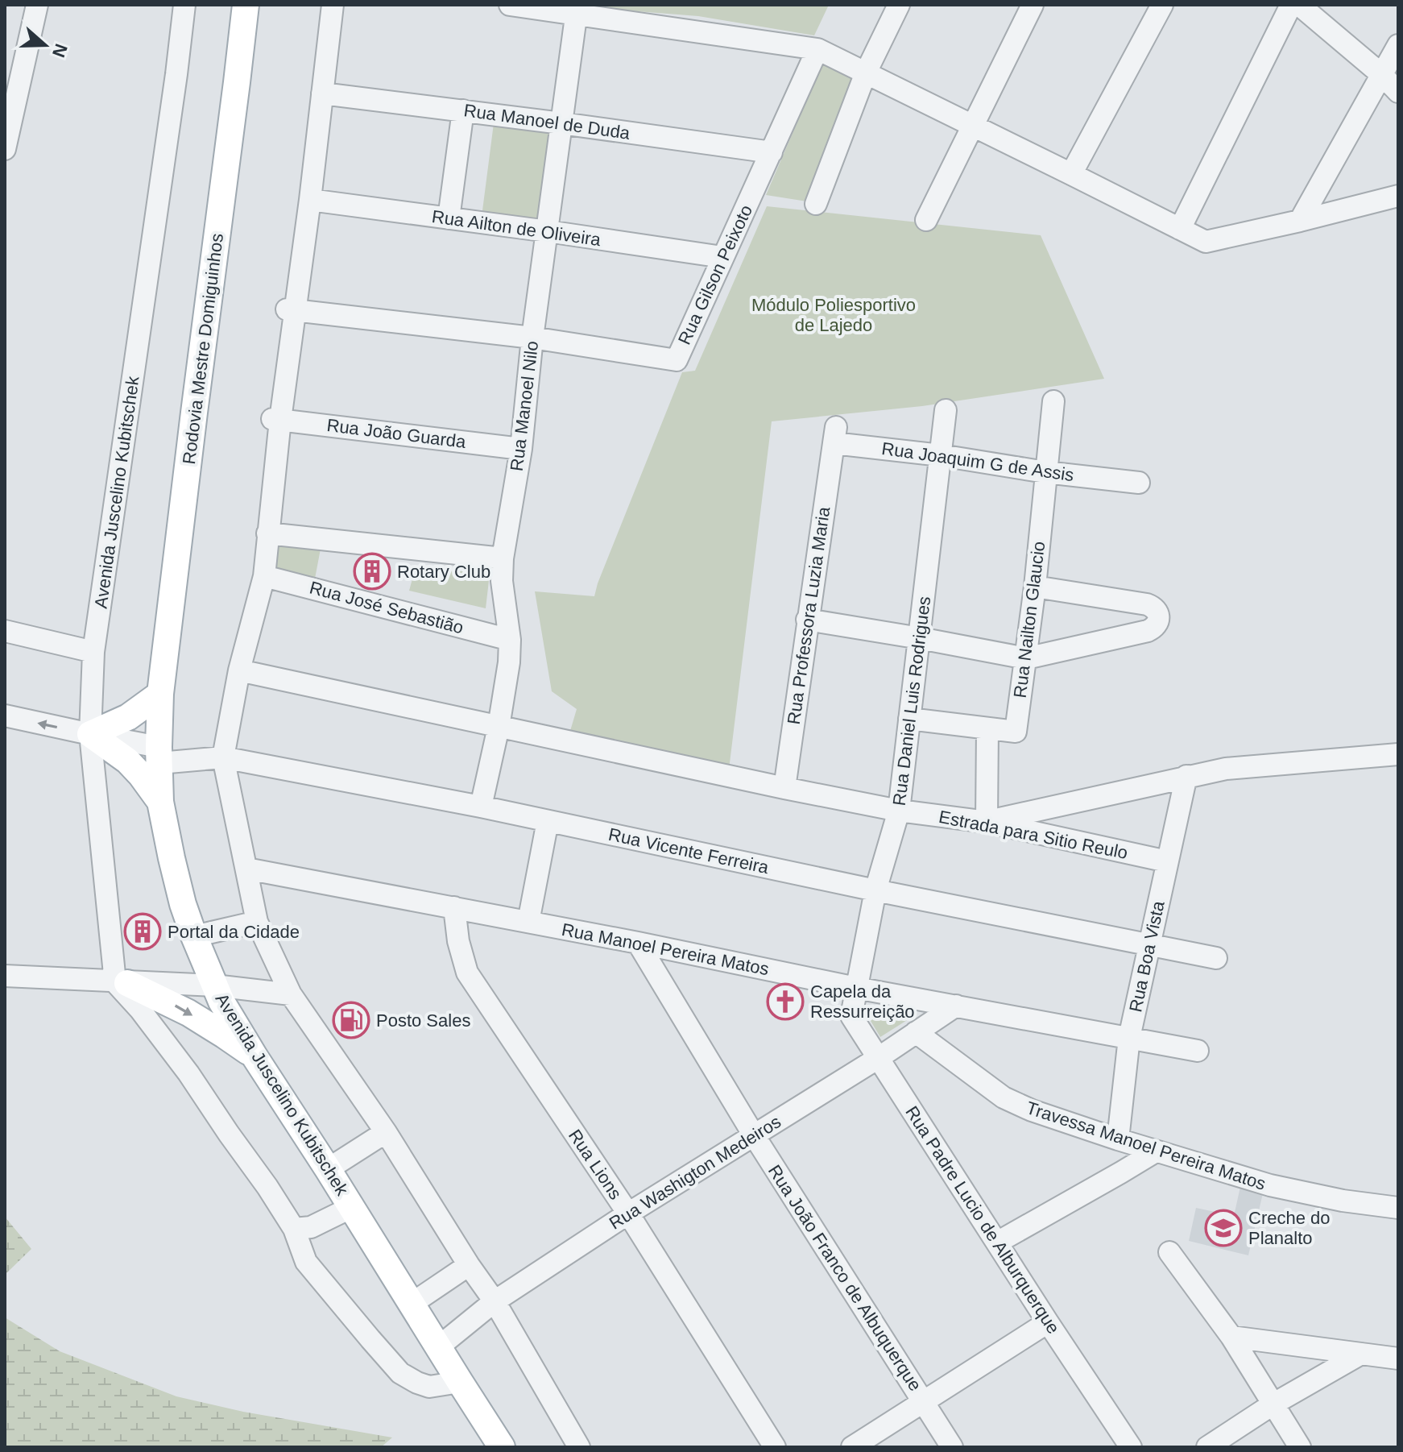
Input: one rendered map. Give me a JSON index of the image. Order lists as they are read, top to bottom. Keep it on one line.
{"streets":{"main road":["Rodovia Mestre Domiguinhos","Avenida Juscelino Kubitschek"],"street":["Rua Manoel de Duda","Rua Ailton de Oliveira","Rua Gilson Peixoto","Rua Manoel Nilo","Rua João Guarda","Rua Joaquim G de Assis","Rua José Sebastião","Rua Professora Luzia Maria","Rua Nailton Glaucio","Rua Daniel Luis Rodrigues","Estrada para Sitio Reulo","Rua Vicente Ferreira","Rua Manoel Pereira Matos","Rua Boa Vista","Travessa Manoel Pereira Matos","Rua Lions","Rua Washigton Medeiros","Rua Padre Lucio de Alburquerque","Rua João Franco de Albuquerque"]},"crossings":[["Rua Manoel de Duda","Rua Gilson Peixoto"],["Rua Manoel de Duda","Rua Manoel Nilo"],["Rua Ailton de Oliveira","Rua Gilson Peixoto"],["Rua Ailton de Oliveira","Rua Manoel Nilo"],["Rua Gilson Peixoto","Rua Manoel Nilo"],["Rodovia Mestre Domiguinhos","Avenida Juscelino Kubitschek"],["Rua Manoel Nilo","Rua João Guarda"],["Rua Manoel Nilo","Rua José Sebastião"],["Rua Manoel Nilo","Rua Vicente Ferreira"],["Rua Joaquim G de Assis","Rua Professora Luzia Maria"],["Rua Joaquim G de Assis","Rua Nailton Glaucio"],["Rua Joaquim G de Assis","Rua Daniel Luis Rodrigues"],["Avenida Juscelino Kubitschek","Rua Vicente Ferreira"],["Avenida Juscelino Kubitschek","Rua Washigton Medeiros"],["Rua Nailton Glaucio","Rua Daniel Luis Rodrigues"],["Rua Daniel Luis Rodrigues","Estrada para Sitio Reulo"],["Rua Daniel Luis Rodrigues","Rua Vicente Ferreira"],["Rua Daniel Luis Rodrigues","Rua Manoel Pereira Matos"],["Rua Daniel Luis Rodrigues","Rua Padre Lucio de Alburquerque"],["Estrada para Sitio Reulo","Rua Boa Vista"],["Rua Vicente Ferreira","Rua Boa Vista"],["Rua Manoel Pereira Matos","Rua Boa Vista"],["Rua Manoel Pereira Matos","Rua Lions"],["Rua Manoel Pereira Matos","Rua Washigton Medeiros"],["Rua Manoel Pereira Matos","Rua Padre Lucio de Alburquerque"],["Rua Manoel Pereira Matos","Rua João Franco de Albuquerque"],["Rua Boa Vista","Travessa Manoel Pereira Matos"],["Travessa Manoel Pereira Matos","Rua Washigton Medeiros"],["Rua Lions","Rua Washigton Medeiros"],["Rua Washigton Medeiros","Rua Padre Lucio de Alburquerque"],["Rua Washigton Medeiros","Rua João Franco de Albuquerque"]],"parks":["Módulo Poliesportivo de Lajedo"],"places":{"building":["Rotary Club","Portal da Cidade"],"church":["Capela da Ressurreição"],"fuel station":["Posto Sales"],"school or university":["Creche do Planalto"]},"north":"right"}
